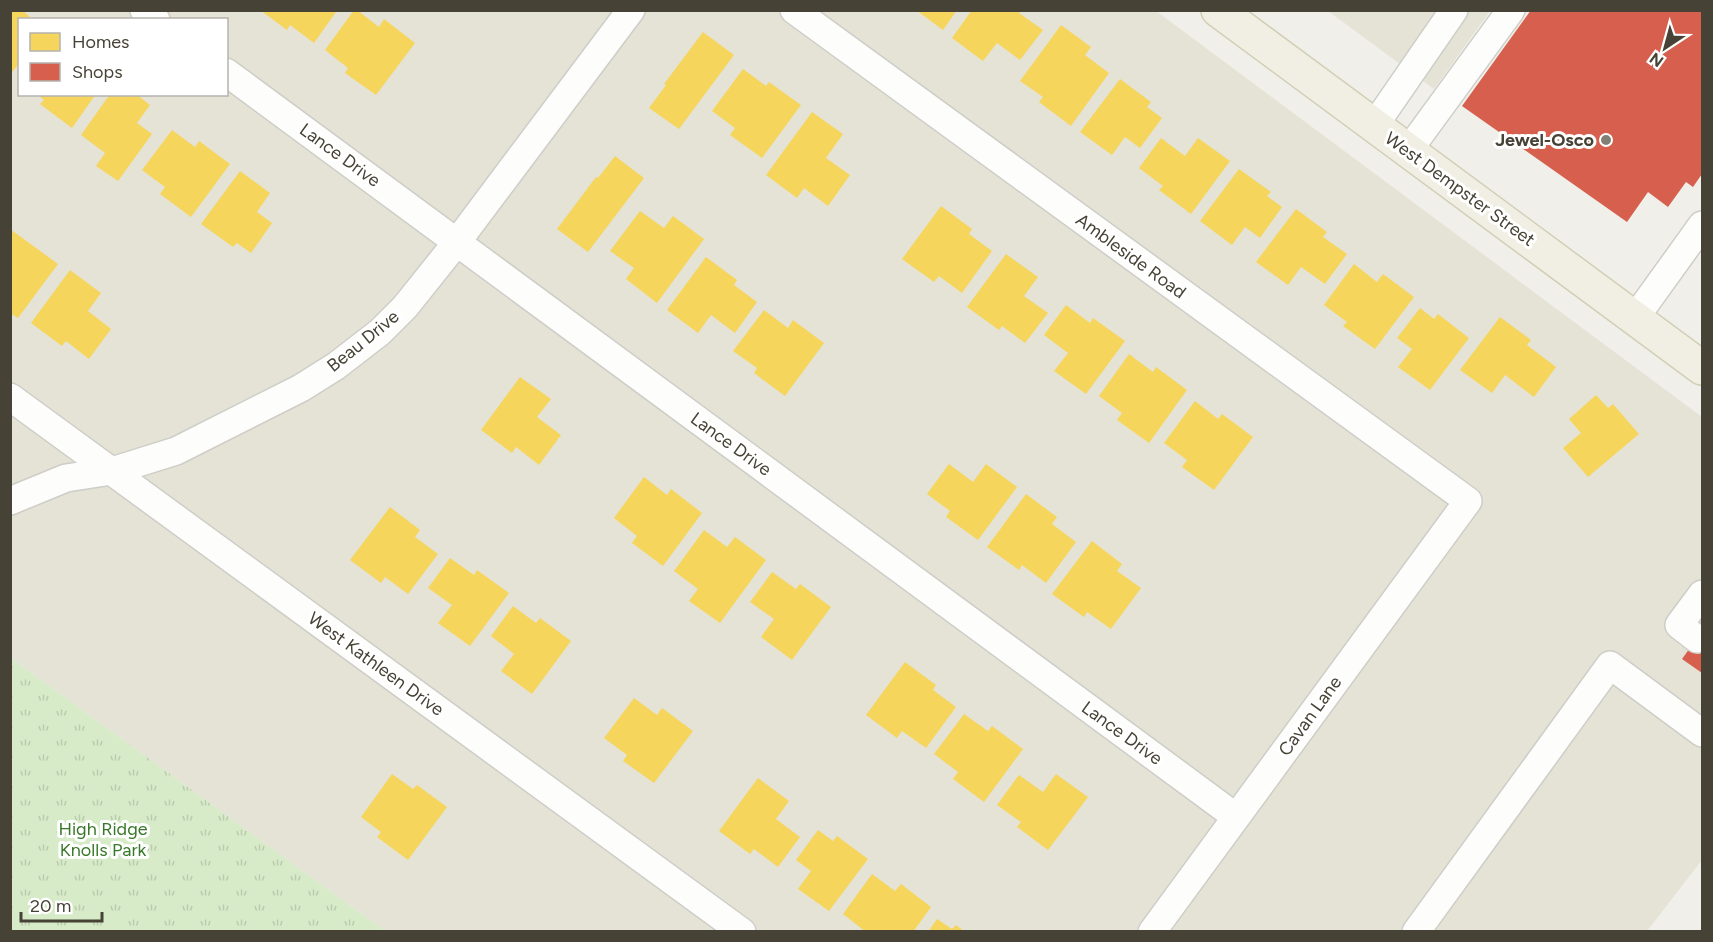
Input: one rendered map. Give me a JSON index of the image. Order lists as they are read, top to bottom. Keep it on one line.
{"streets":{"main road":["West Dempster Street"],"street":["Lance Drive","Ambleside Road","Beau Drive","West Kathleen Drive","Cavan Lane"]},"crossings":[["Lance Drive","Beau Drive"],["Lance Drive","Cavan Lane"],["Ambleside Road","Cavan Lane"],["Beau Drive","West Kathleen Drive"]],"parks":["High Ridge Knolls Park"],"places":["Jewel-Osco"],"legend":["Homes","Shops"],"scale_bar":"20 m","north":"bottom left"}
